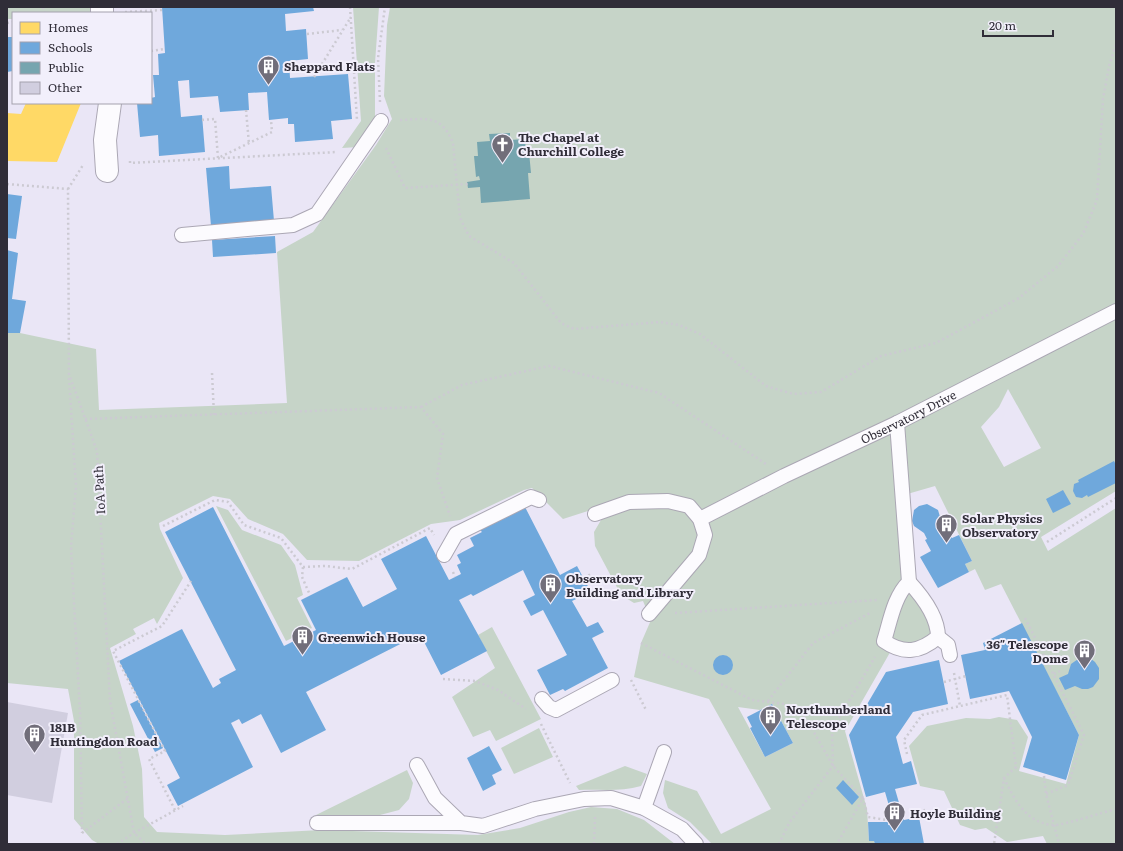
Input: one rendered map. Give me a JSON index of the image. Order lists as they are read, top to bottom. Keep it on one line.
{"streets":{"lane":["Observatory Drive"],"path":["IoA Path"]},"places":{"building":["Sheppard Flats","Solar Physics Observatory","Observatory Building and Library","Greenwich House","36″ Telescope Dome","Northumberland Telescope","181B Huntingdon Road","Hoyle Building"],"church":["The Chapel at Churchill College"]},"legend":["Homes","Schools","Public","Other"],"scale_bar":"20 m"}
